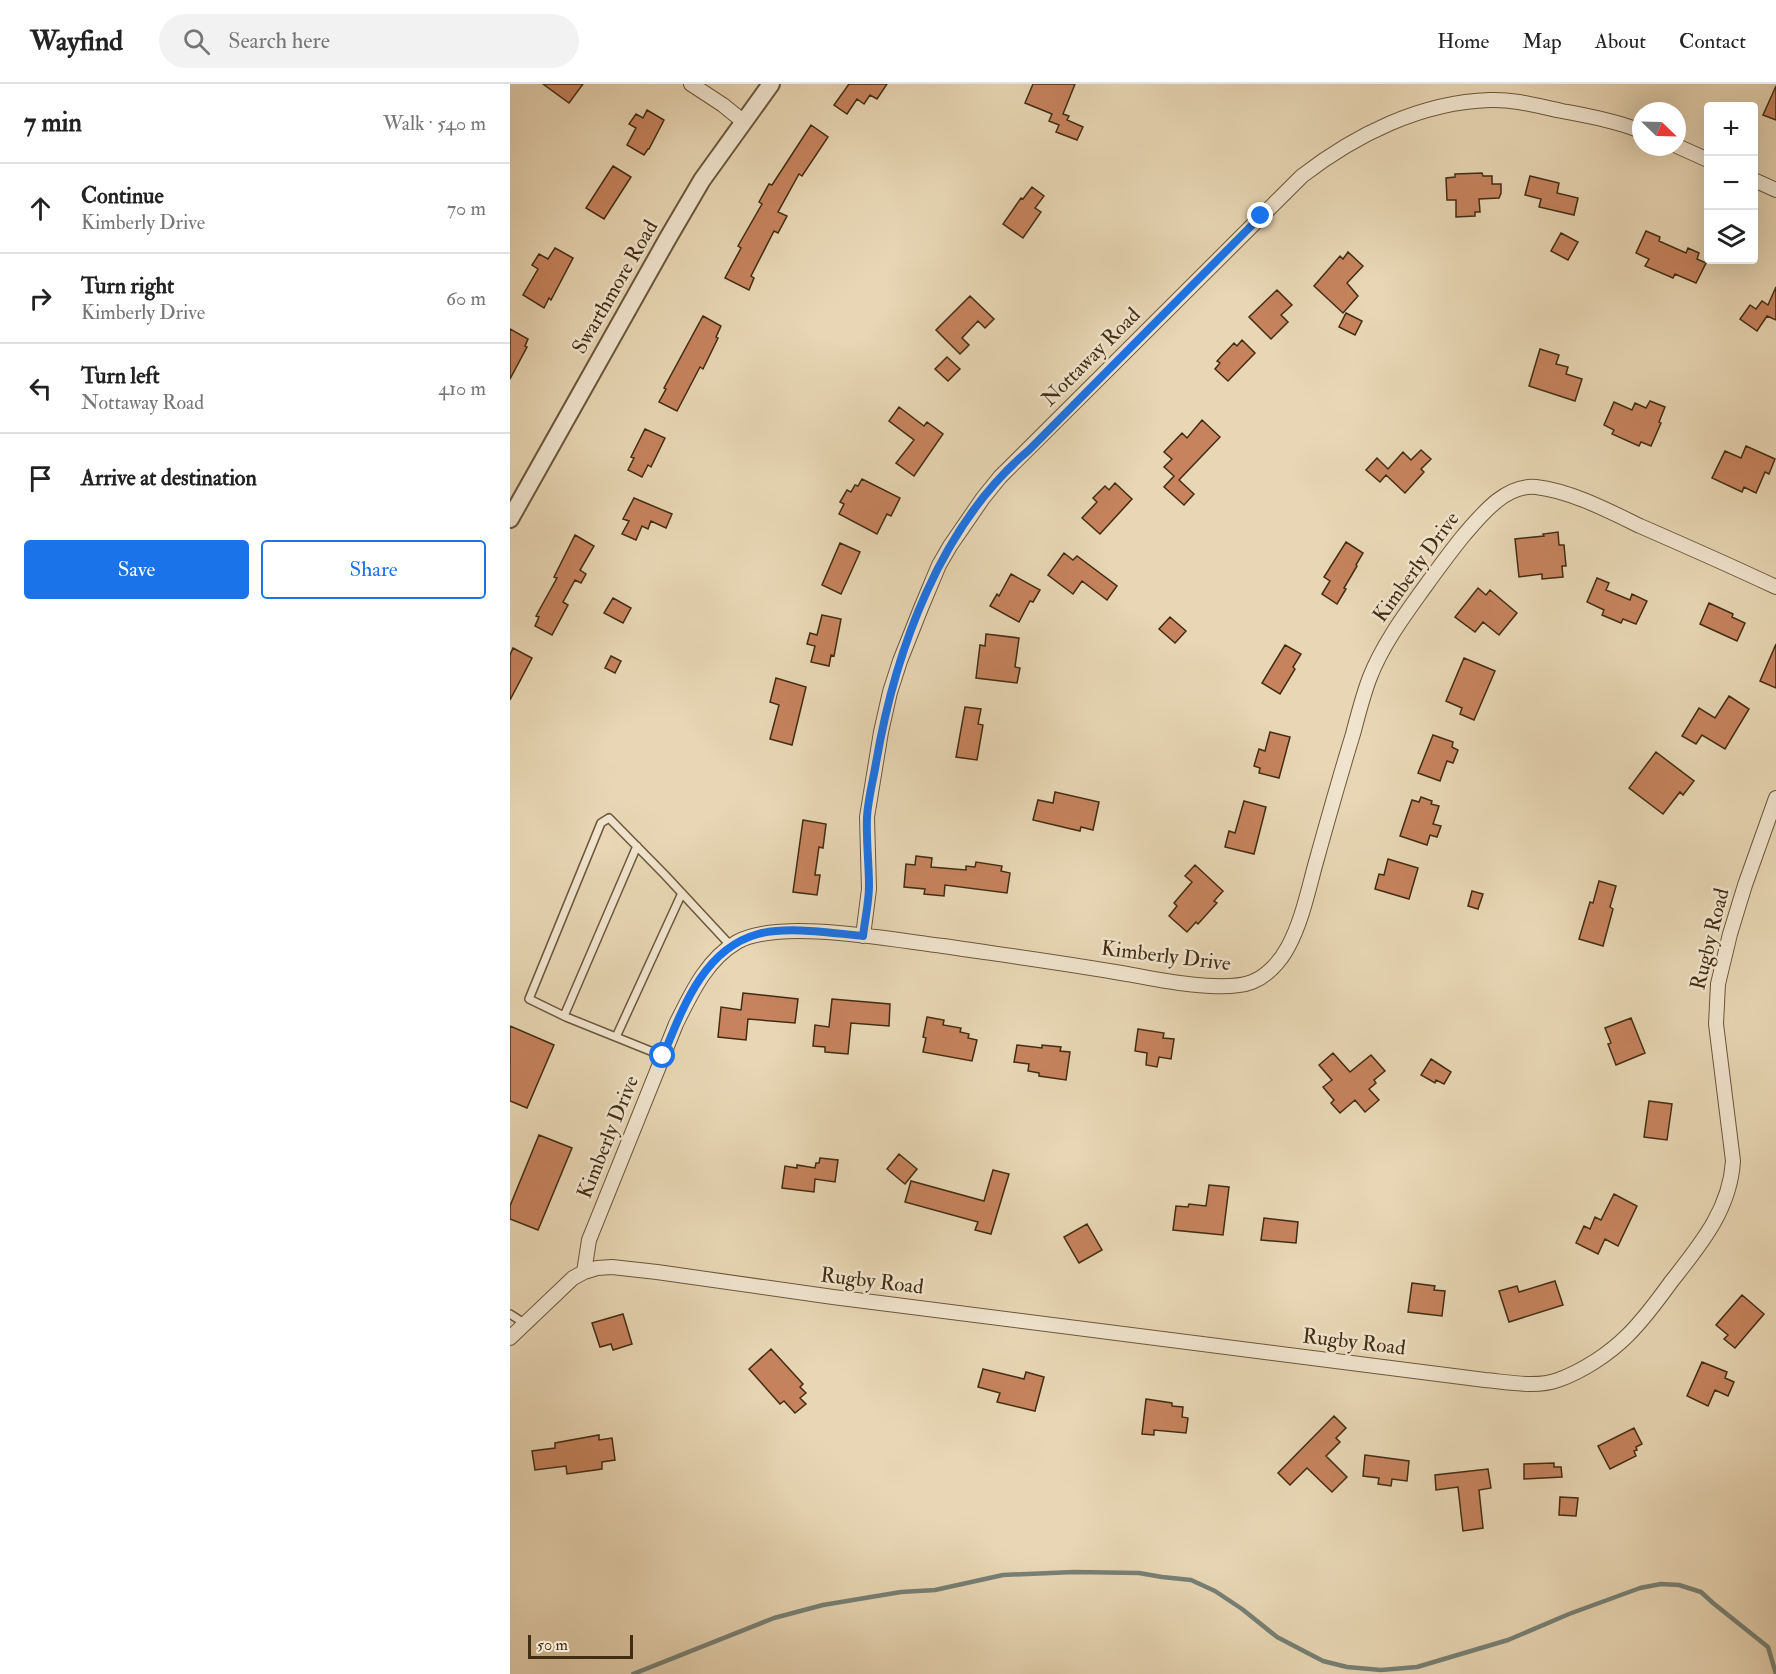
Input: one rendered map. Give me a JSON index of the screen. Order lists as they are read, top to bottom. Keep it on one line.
{"streets":{"street":["Swarthmore Road","Nottaway Road","Kimberly Drive","Rugby Road"]},"crossings":[["Nottaway Road","Kimberly Drive"],["Kimberly Drive","Rugby Road"]],"scale_bar":"50 m","north":"bottom right","page":{"header":"Wayfind","search":"Search here","nav":["Home","Map","About","Contact"],"heading":["7 min","Walk · 540 m"],"map_buttons":["+","−"],"list":[["Continue","Kimberly Drive","70 m"],["Turn right","Kimberly Drive","60 m"],["Turn left","Nottaway Road","410 m"],"Arrive at destination"],"buttons":["Save","Share"],"scale":"50 m"}}
